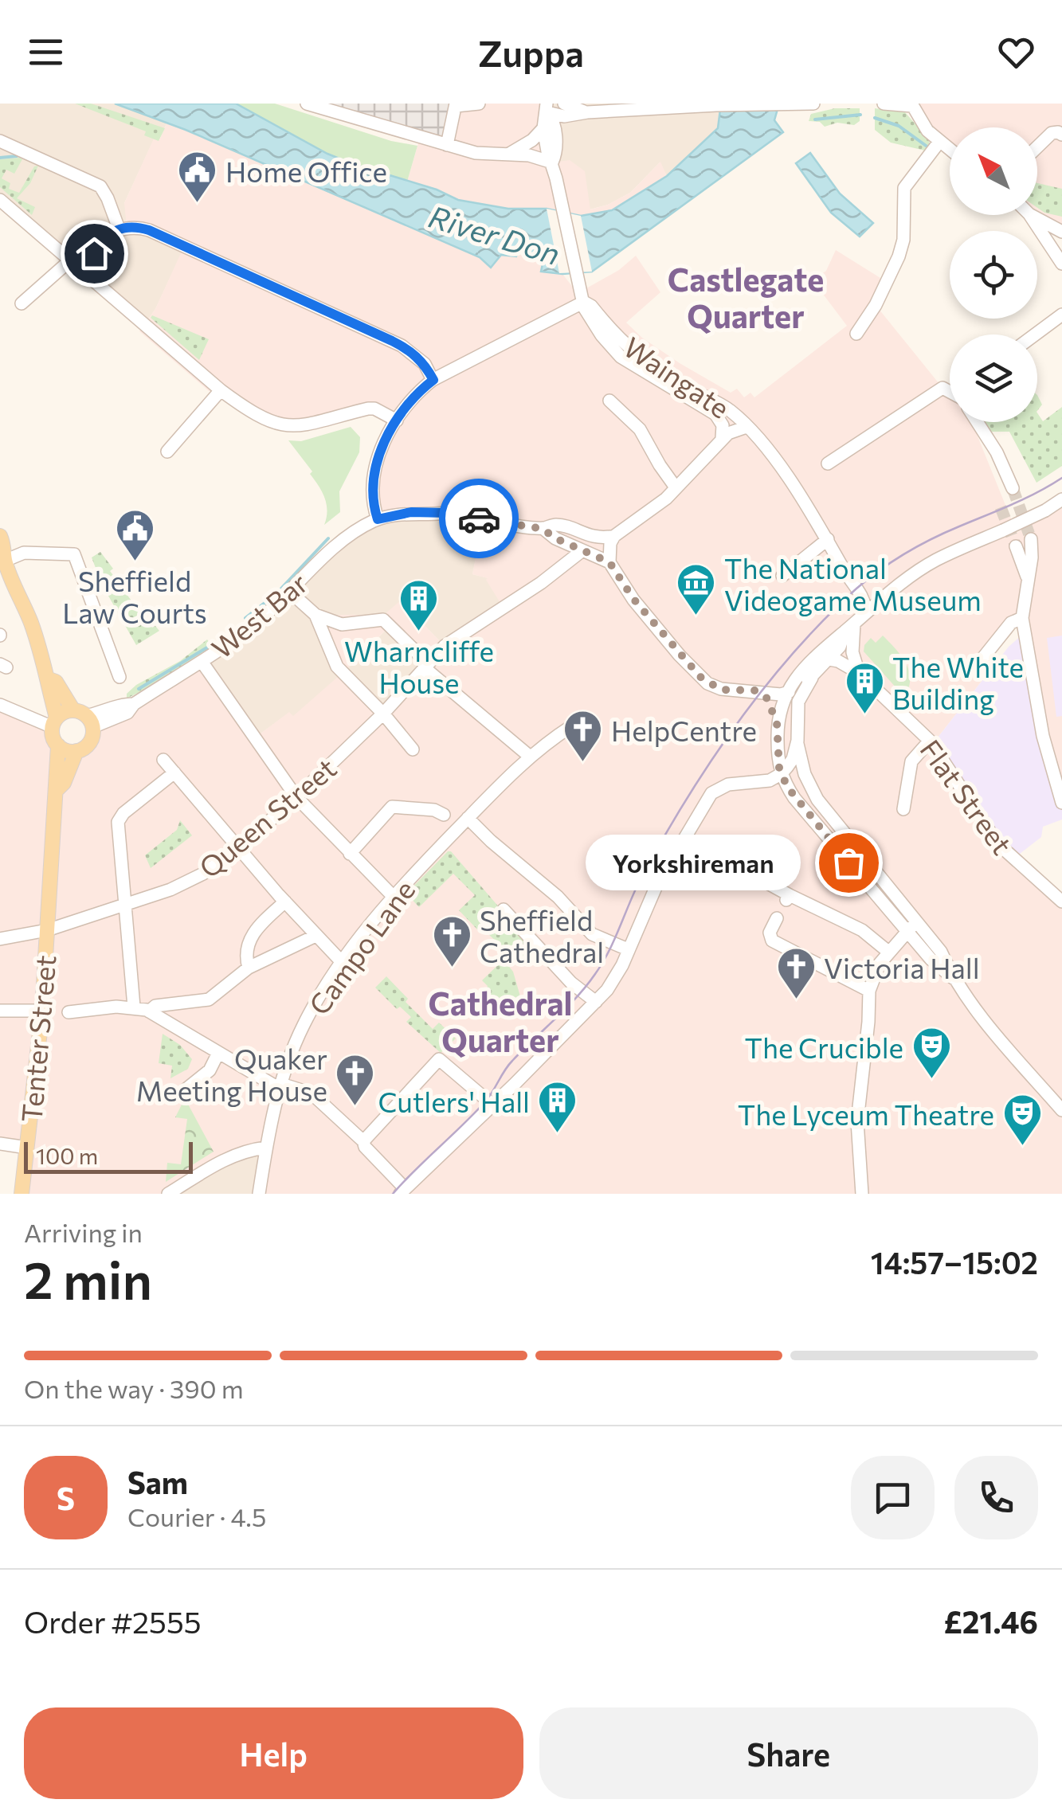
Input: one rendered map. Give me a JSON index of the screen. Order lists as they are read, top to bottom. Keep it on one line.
{"streets":{"main road":["West Bar","Tenter Street"],"street":["Waingate","Flat Street","Queen Street","Campo Lane"]},"crossings":[["West Bar","Tenter Street"],["Queen Street","Tenter Street"]],"districts":["Castlegate Quarter","Cathedral Quarter"],"water":["River Don"],"places":{"public building":["Home Office","Sheffield Law Courts"],"museum":["The National Videogame Museum"],"building":["Wharncliffe House","The White Building","Cutlers' Hall"],"church":["HelpCentre","Sheffield Cathedral","Victoria Hall","Quaker Meeting House"],"other":["Yorkshireman"],"theatre":["The Crucible","The Lyceum Theatre"]},"scale_bar":"100 m","north":"top left","page":{"header":"Zuppa","bubble":"Yorkshireman","scale":"100 m","heading":["2 min","Arriving in","14:57–15:02"],"panel":["Sam","Courier · 4.5","Order #2555","£21.46"],"bar":"On the way · 390 m","round":"S","buttons":["Help","Share"]}}
